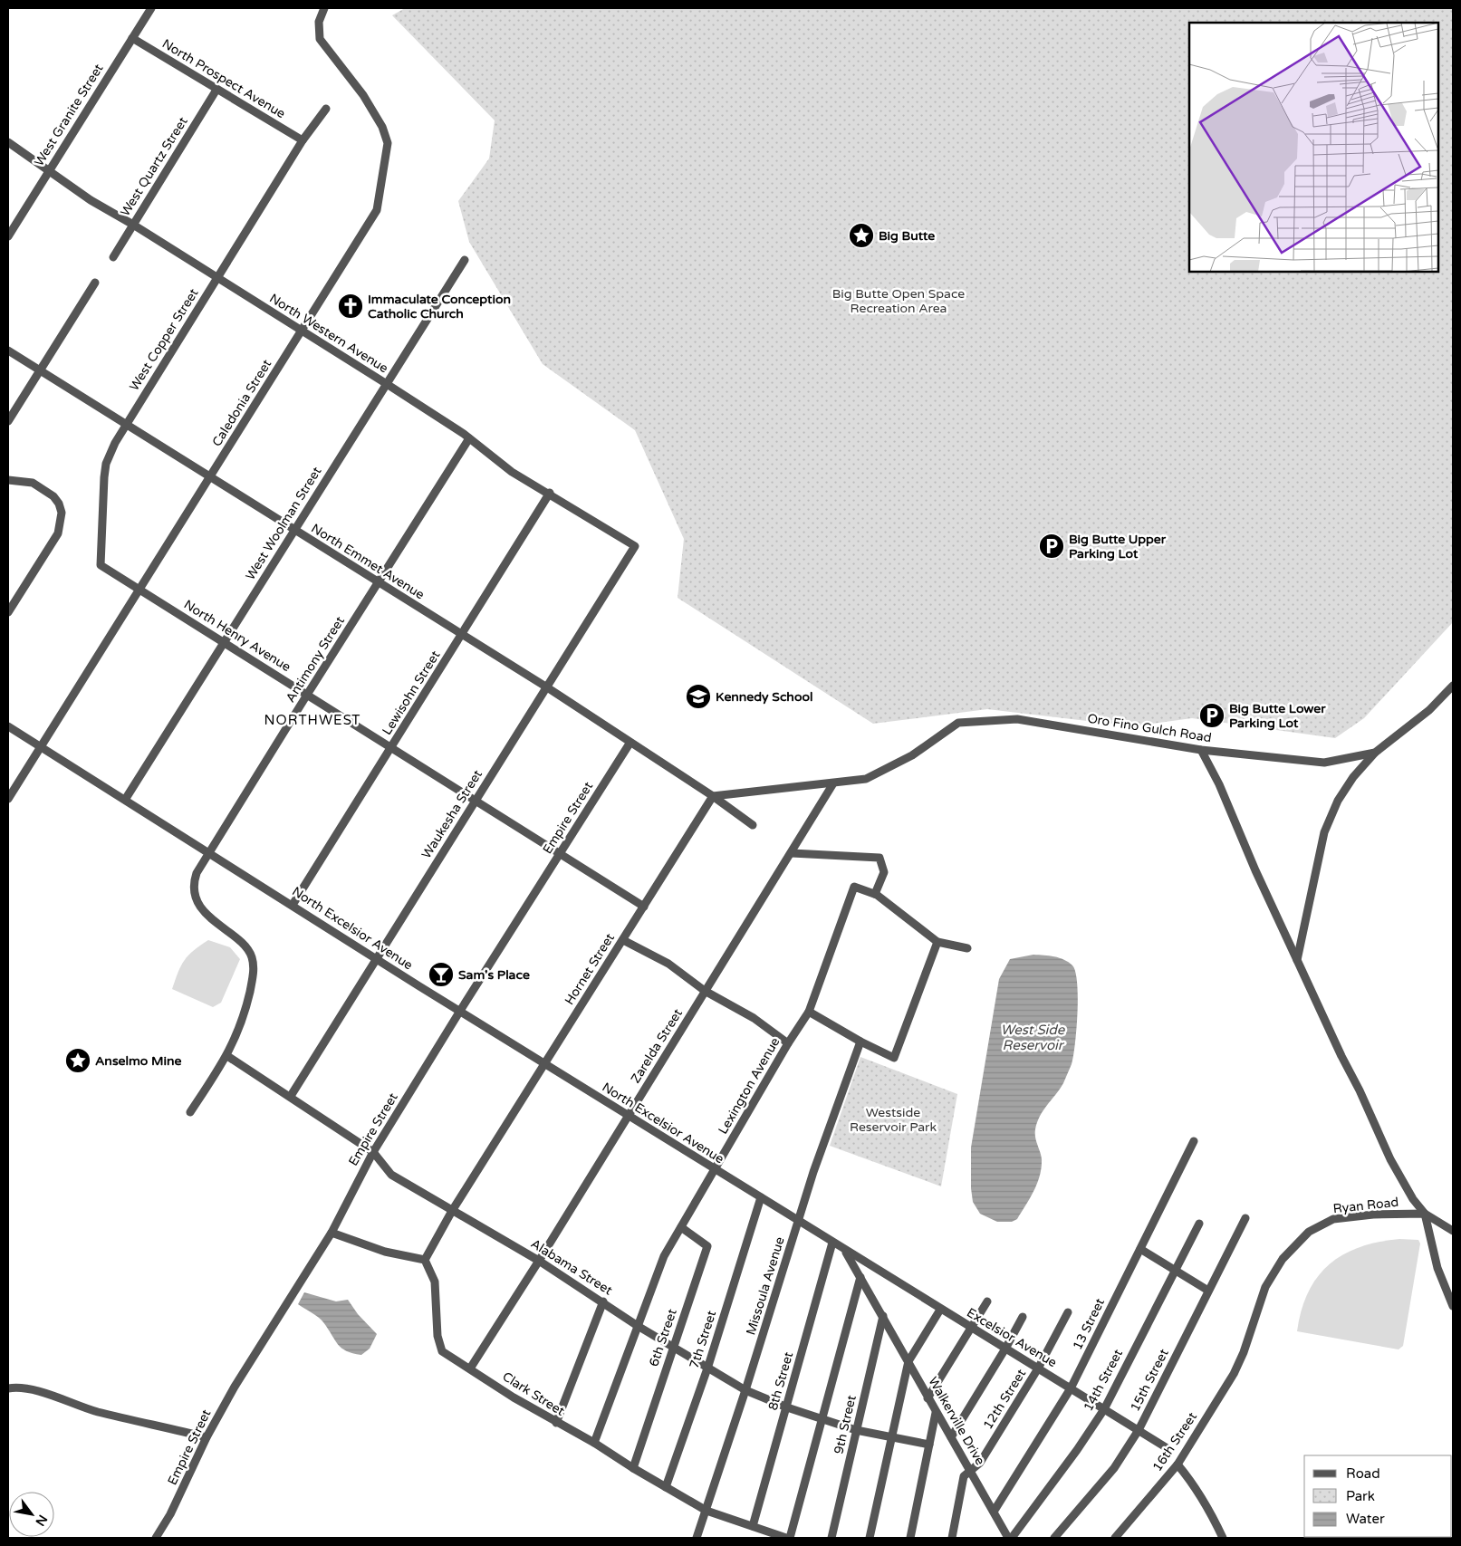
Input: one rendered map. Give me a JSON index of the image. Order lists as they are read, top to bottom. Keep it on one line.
{"streets":{"street":["North Prospect Avenue","West Granite Street","West Quartz Street","North Western Avenue","West Copper Street","Caledonia Street","West Woolman Street","North Emmet Avenue","North Henry Avenue","Antimony Street","Lewisohn Street","Oro Fino Gulch Road","Waukesha Street","Empire Street","North Excelsior Avenue","Hornet Street","Zarelda Street","Lexington Avenue","Ryan Road","Alabama Street","Missoula Avenue","13 Street","6th Street","Excelsior Avenue","7th Street","14th Street","15th Street","8th Street","Clark Street","12th Street","Walkerville Drive","9th Street","16th Street"]},"crossings":[["North Prospect Avenue","West Granite Street"],["North Prospect Avenue","West Quartz Street"],["North Prospect Avenue","West Copper Street"],["West Granite Street","North Western Avenue"],["West Quartz Street","North Western Avenue"],["North Western Avenue","West Copper Street"],["North Western Avenue","Caledonia Street"],["North Western Avenue","West Woolman Street"],["North Western Avenue","Antimony Street"],["North Western Avenue","Lewisohn Street"],["North Western Avenue","Waukesha Street"],["West Copper Street","Caledonia Street"],["West Copper Street","North Emmet Avenue"],["West Copper Street","North Henry Avenue"],["Caledonia Street","North Emmet Avenue"],["Caledonia Street","North Henry Avenue"],["Caledonia Street","North Excelsior Avenue"],["West Woolman Street","North Emmet Avenue"],["West Woolman Street","North Henry Avenue"],["West Woolman Street","North Excelsior Avenue"],["North Emmet Avenue","Antimony Street"],["North Emmet Avenue","Lewisohn Street"],["North Emmet Avenue","Waukesha Street"],["North Emmet Avenue","Empire Street"],["North Emmet Avenue","Hornet Street"],["North Henry Avenue","Antimony Street"],["North Henry Avenue","Lewisohn Street"],["North Henry Avenue","Waukesha Street"],["North Henry Avenue","Empire Street"],["North Henry Avenue","Hornet Street"],["Antimony Street","North Excelsior Avenue"],["Antimony Street","Alabama Street"],["Lewisohn Street","North Excelsior Avenue"],["Oro Fino Gulch Road","Zarelda Street"],["Waukesha Street","North Excelsior Avenue"],["Waukesha Street","Alabama Street"],["Empire Street","North Excelsior Avenue"],["Empire Street","Alabama Street"],["North Excelsior Avenue","Hornet Street"],["North Excelsior Avenue","Zarelda Street"],["North Excelsior Avenue","Lexington Avenue"],["North Excelsior Avenue","Missoula Avenue"],["North Excelsior Avenue","Excelsior Avenue"],["North Excelsior Avenue","7th Street"],["North Excelsior Avenue","8th Street"],["North Excelsior Avenue","Walkerville Drive"],["Hornet Street","Alabama Street"],["Hornet Street","Clark Street"],["Zarelda Street","Alabama Street"],["Zarelda Street","Clark Street"],["Lexington Avenue","Alabama Street"],["Lexington Avenue","6th Street"],["Lexington Avenue","Clark Street"],["Ryan Road","16th Street"],["Alabama Street","Missoula Avenue"],["Alabama Street","6th Street"],["Alabama Street","7th Street"],["Alabama Street","8th Street"],["Alabama Street","9th Street"],["Missoula Avenue","Clark Street"],["13 Street","Excelsior Avenue"],["13 Street","Walkerville Drive"],["6th Street","Clark Street"],["Excelsior Avenue","14th Street"],["Excelsior Avenue","15th Street"],["Excelsior Avenue","12th Street"],["Excelsior Avenue","Walkerville Drive"],["7th Street","Clark Street"],["8th Street","Clark Street"],["12th Street","Walkerville Drive"],["Walkerville Drive","9th Street"]],"districts":["NORTHWEST"],"water":["West Side Reservoir"],"parks":["Big Butte Open Space Recreation Area","Westside Reservoir Park"],"places":{"place":["Big Butte","Anselmo Mine"],"church":["Immaculate Conception Catholic Church"],"parking":["Big Butte Upper Parking Lot","Big Butte Lower Parking Lot"],"school or university":["Kennedy School"],"bar":["Sam's Place"]},"legend":["Road","Park","Water"],"north":"bottom right"}
